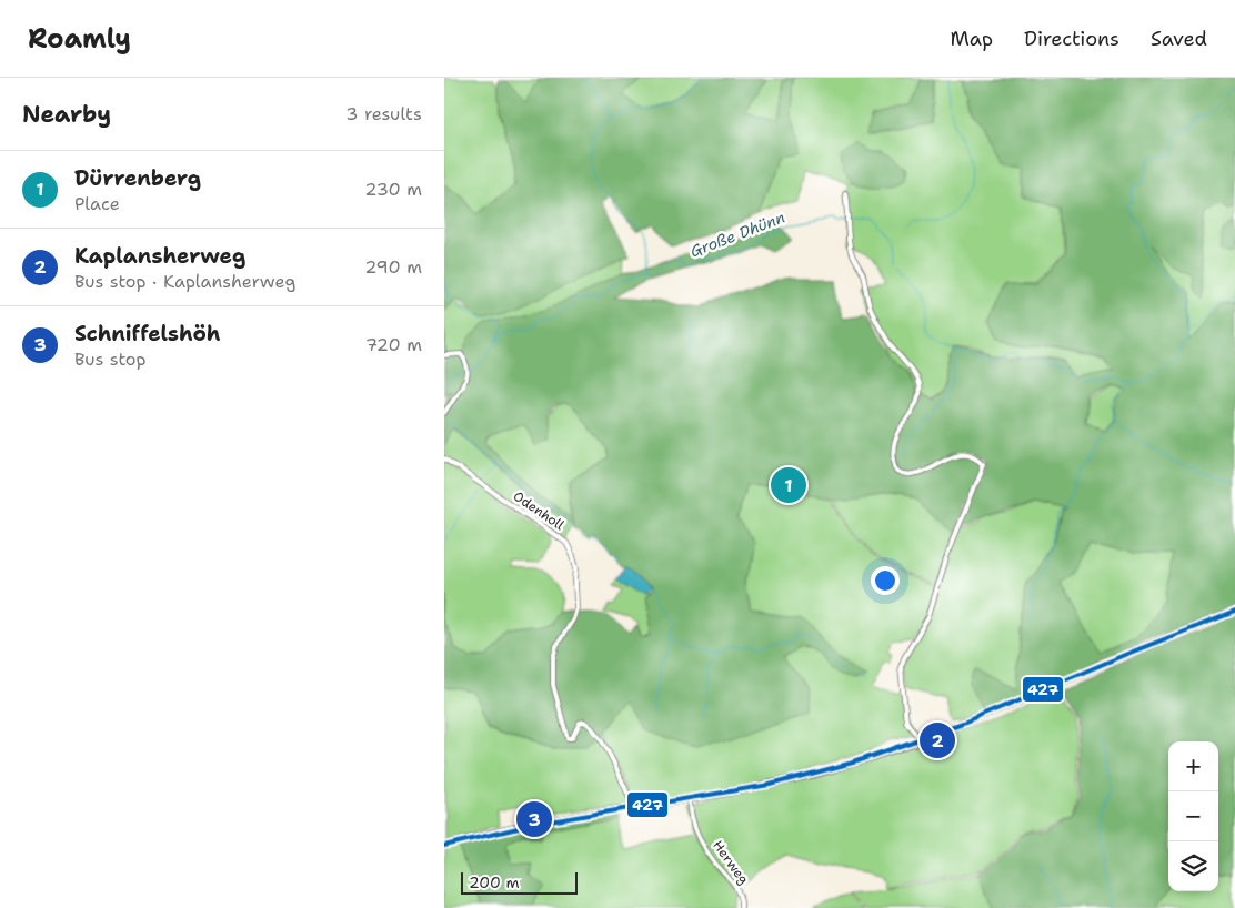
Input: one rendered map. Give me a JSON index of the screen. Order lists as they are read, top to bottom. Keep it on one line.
{"streets":{"street":["Odenholl","Herweg"]},"water":["Große Dhünn"],"lines":["transit line 427"],"scale_bar":"200 m","page":{"header":"Roamly","nav":["Map","Directions","Saved"],"heading":["Nearby","3 results"],"list":[{"mark":"1","name":"Dürrenberg","note":"Place","value":"230 m"},{"mark":"2","name":"Kaplansherweg","note":"Bus stop · Kaplansherweg","value":"290 m"},{"mark":"3","name":"Schniffelshöh","note":"Bus stop","value":"720 m"}],"pins":["1","2","3"],"map_buttons":["+","−"],"scale":"200 m"}}
